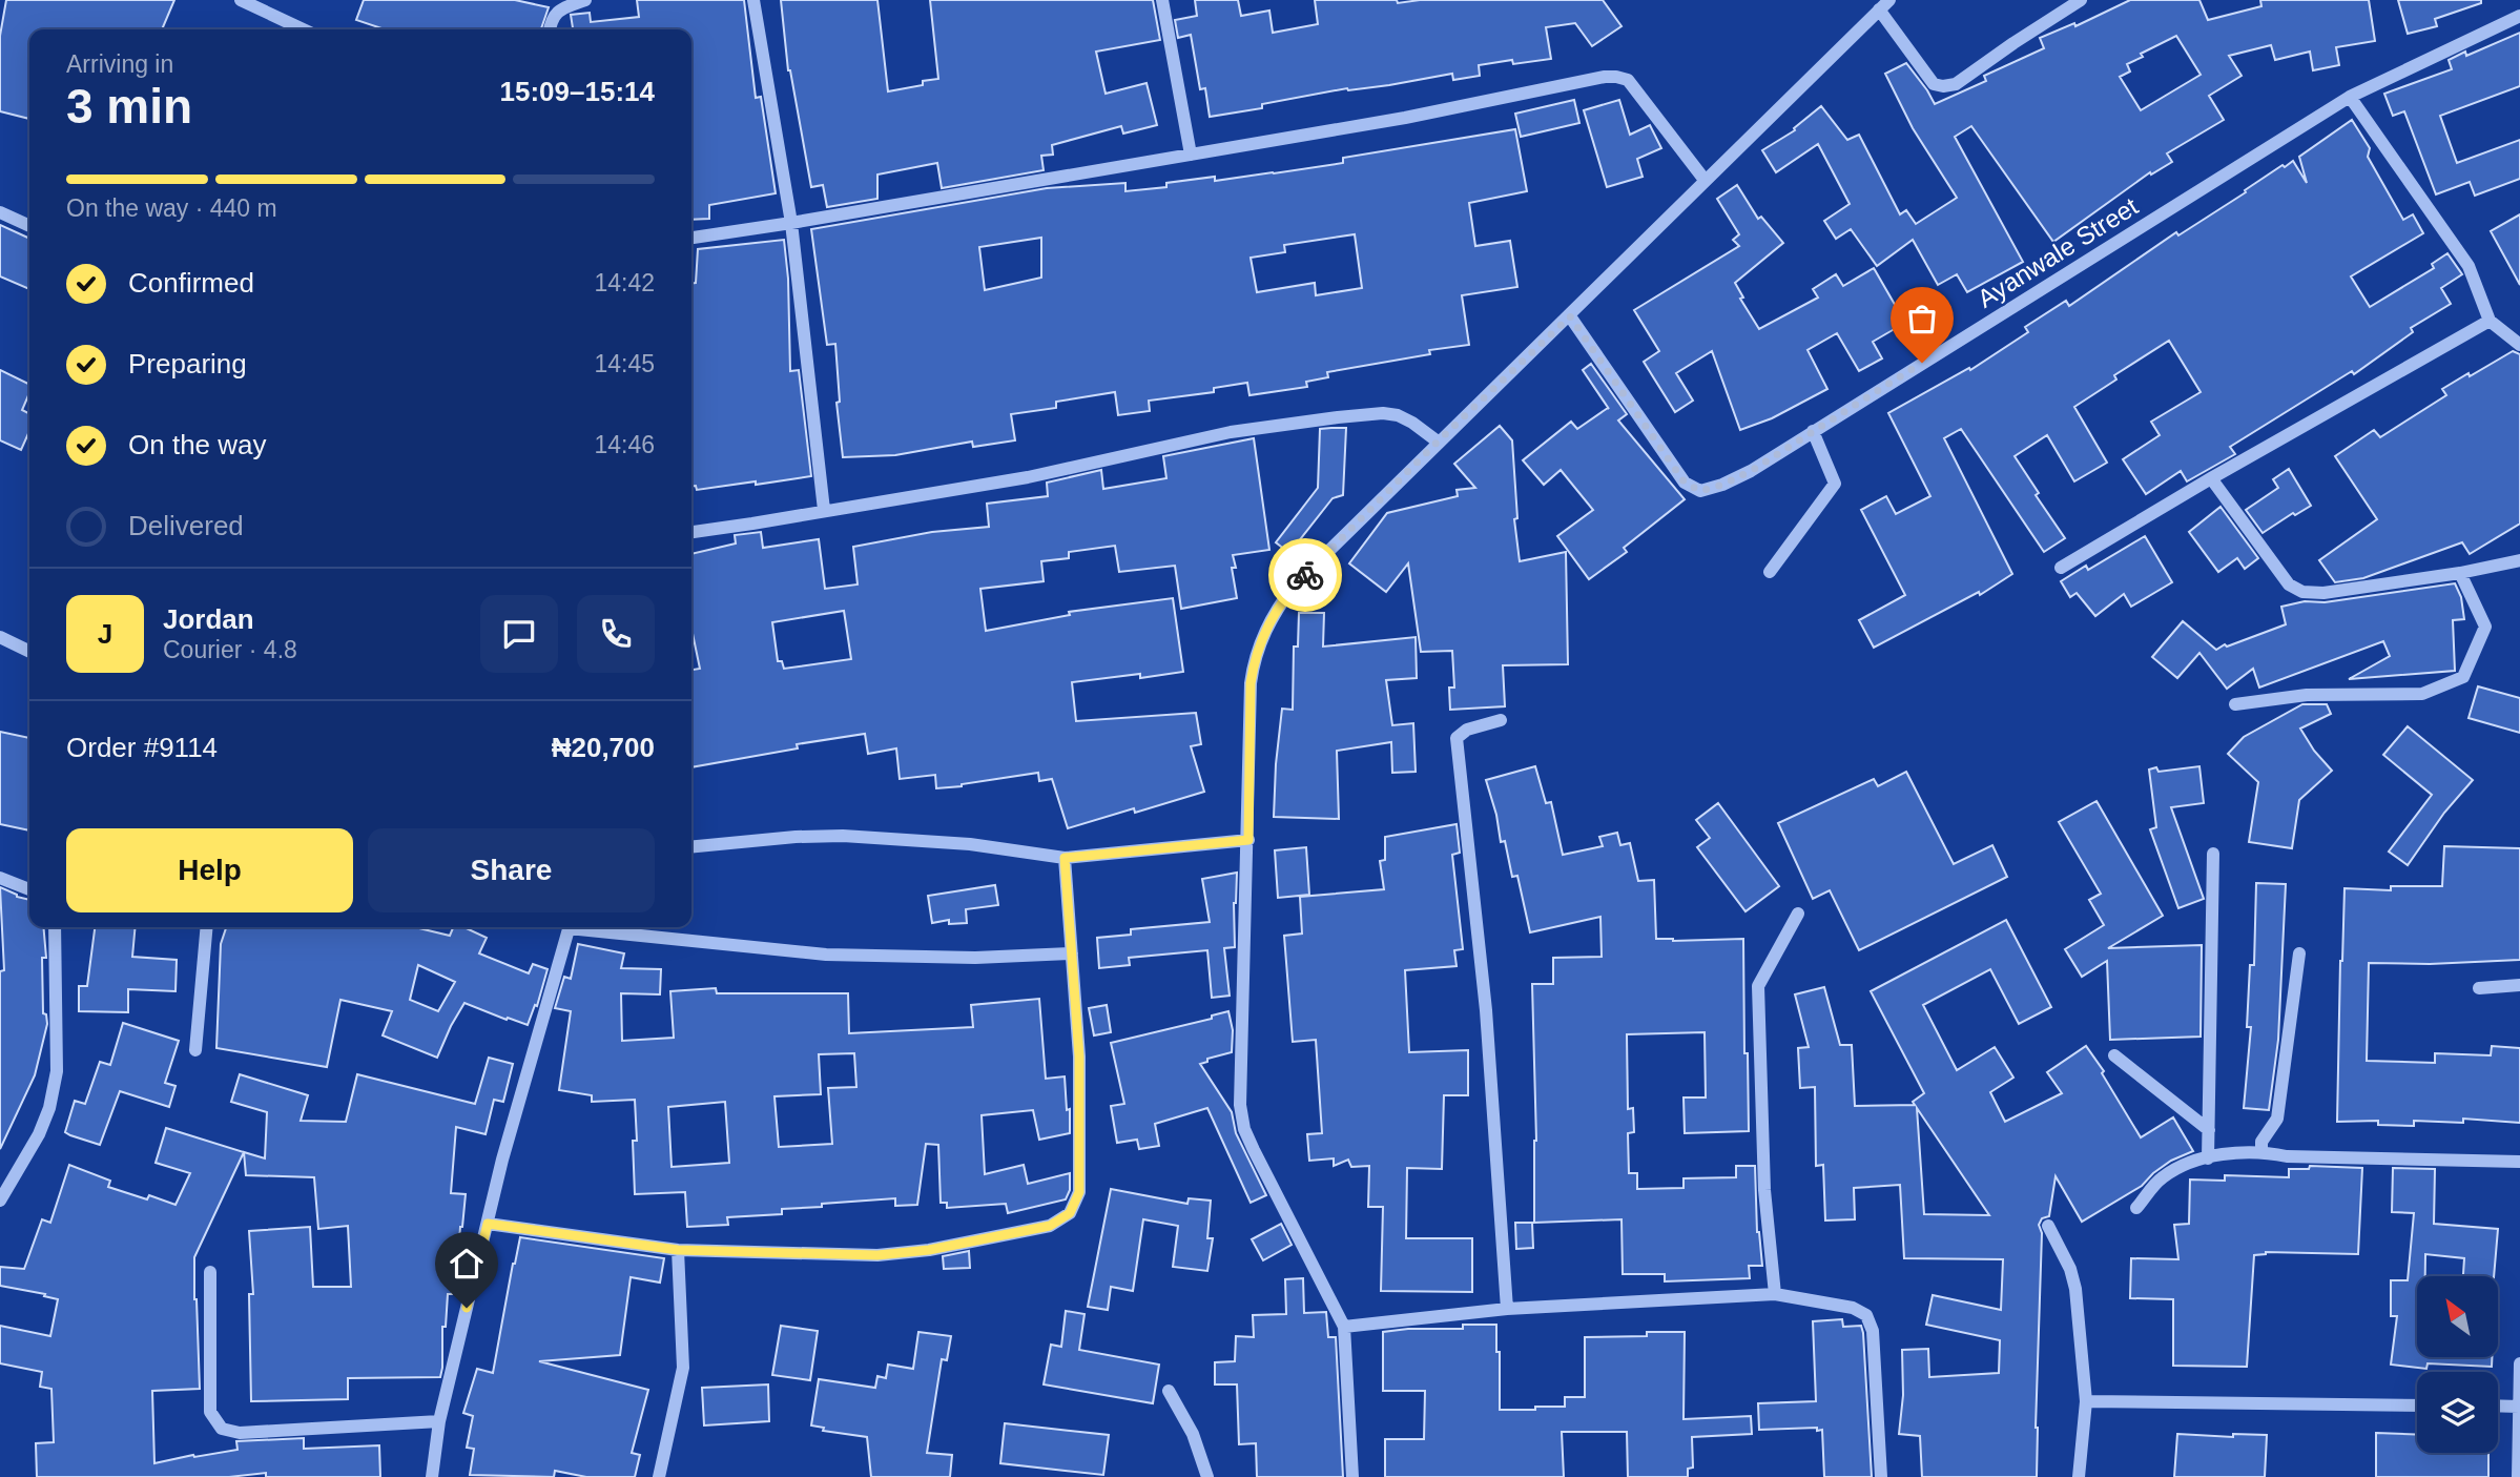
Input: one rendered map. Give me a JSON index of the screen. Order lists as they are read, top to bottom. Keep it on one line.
{"streets":{"street":["Ayanwale Street"]},"north":"top left","page":{"heading":["3 min","Arriving in","15:09–15:14"],"panel":["Jordan","Courier · 4.8","Order #9114","₦20,700"],"bar":"On the way · 440 m","list":[["Confirmed","14:42"],["Preparing","14:45"],["On the way","14:46"],"Delivered"],"round":"J","buttons":["Help","Share"]}}
